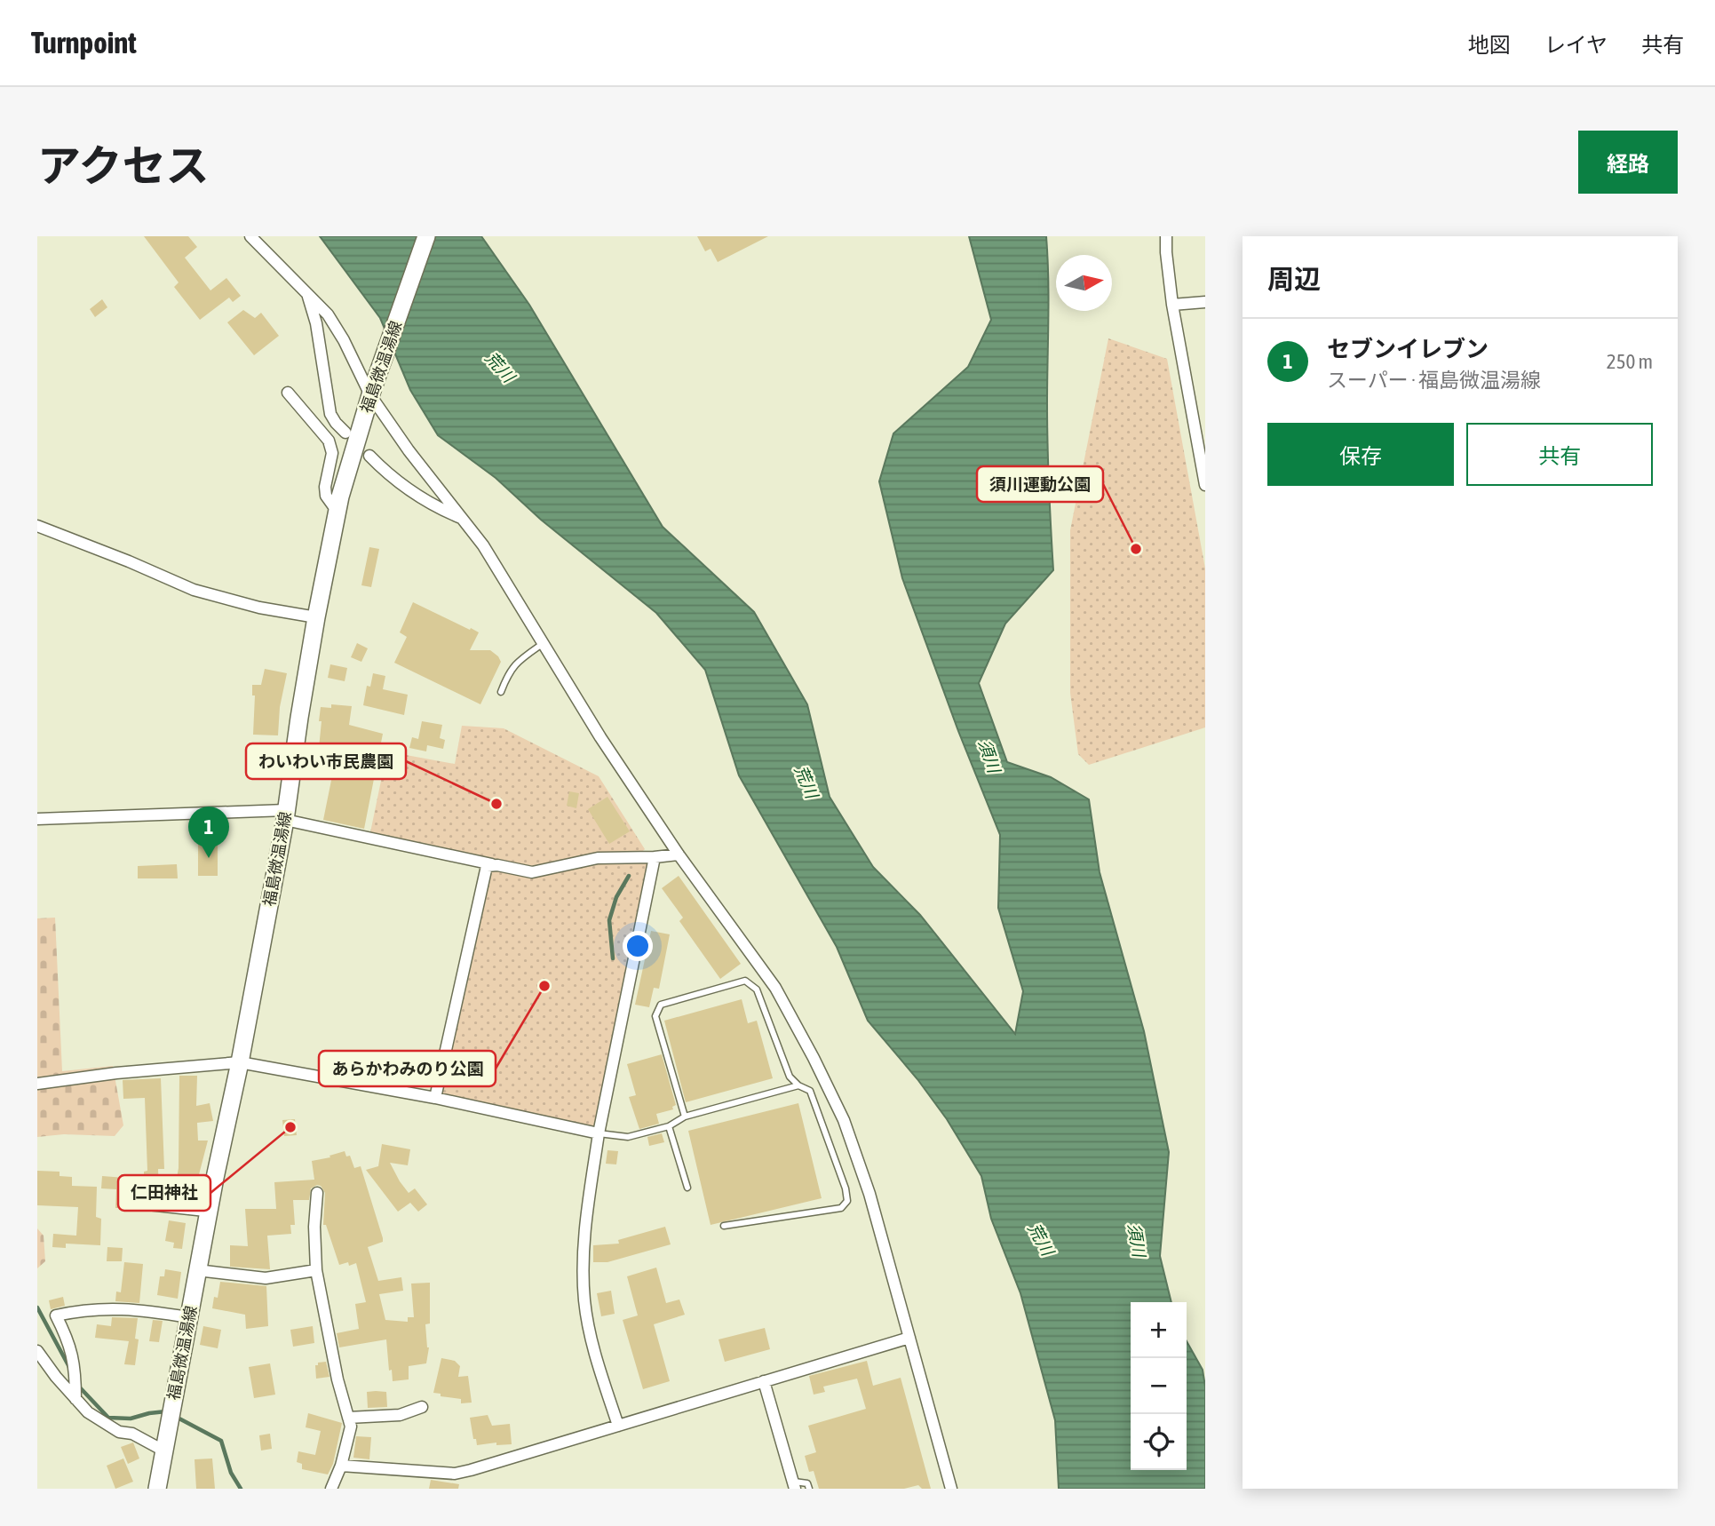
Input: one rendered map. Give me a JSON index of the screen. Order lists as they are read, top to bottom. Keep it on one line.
{"streets":{"main road":["福島微温湯線"]},"water":["荒川","須川"],"places":["須川運動公園","わいわい市民農園","あらかわみのり公園","仁田神社"],"north":"right","page":{"header":"Turnpoint","nav":["地図","レイヤ","共有"],"title":"アクセス","buttons":["経路",["保存","共有"]],"heading":"周辺","list":[{"mark":"1","name":"セブンイレブン","note":"スーパー · 福島微温湯線","value":"250 m"}],"pins":"1","map_buttons":["+","−"]}}
